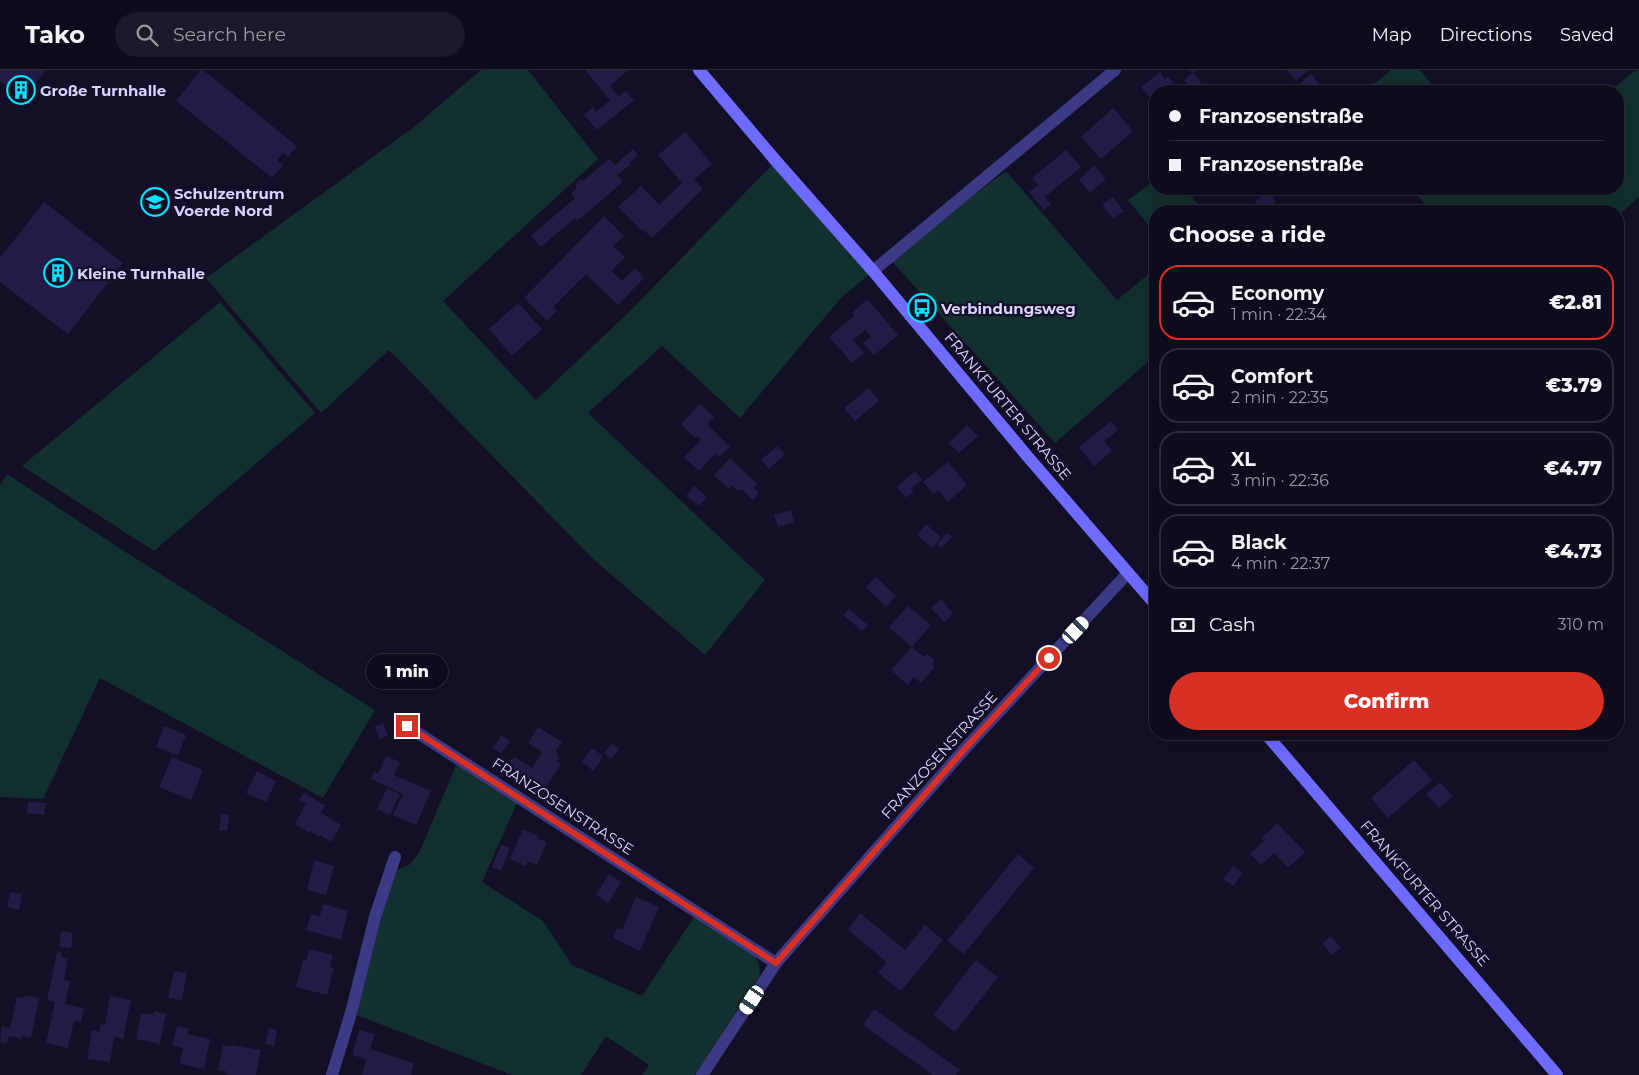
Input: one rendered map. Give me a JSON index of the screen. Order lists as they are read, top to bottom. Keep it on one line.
{"streets":{"main road":["FRANKFURTER STRASSE"],"street":["FRANZOSENSTRASSE"]},"crossings":[["FRANKFURTER STRASSE","FRANZOSENSTRASSE"]],"places":{"building":["Große Turnhalle","Kleine Turnhalle"],"school or university":["Schulzentrum Voerde Nord"],"bus stop":["Verbindungsweg"]},"page":{"header":"Tako","search":"Search here","nav":["Map","Directions","Saved"],"banner":["Franzosenstraße","Franzosenstraße"],"heading":"Choose a ride","list":[{"name":"Economy","note":"1 min · 22:34","value":"€2.81"},{"name":"Comfort","note":"2 min · 22:35","value":"€3.79"},{"name":"XL","note":"3 min · 22:36","value":"€4.77"},{"name":"Black","note":"4 min · 22:37","value":"€4.73"}],"pay":["Cash","310 m"],"bubble":"1 min","buttons":"Confirm"}}
